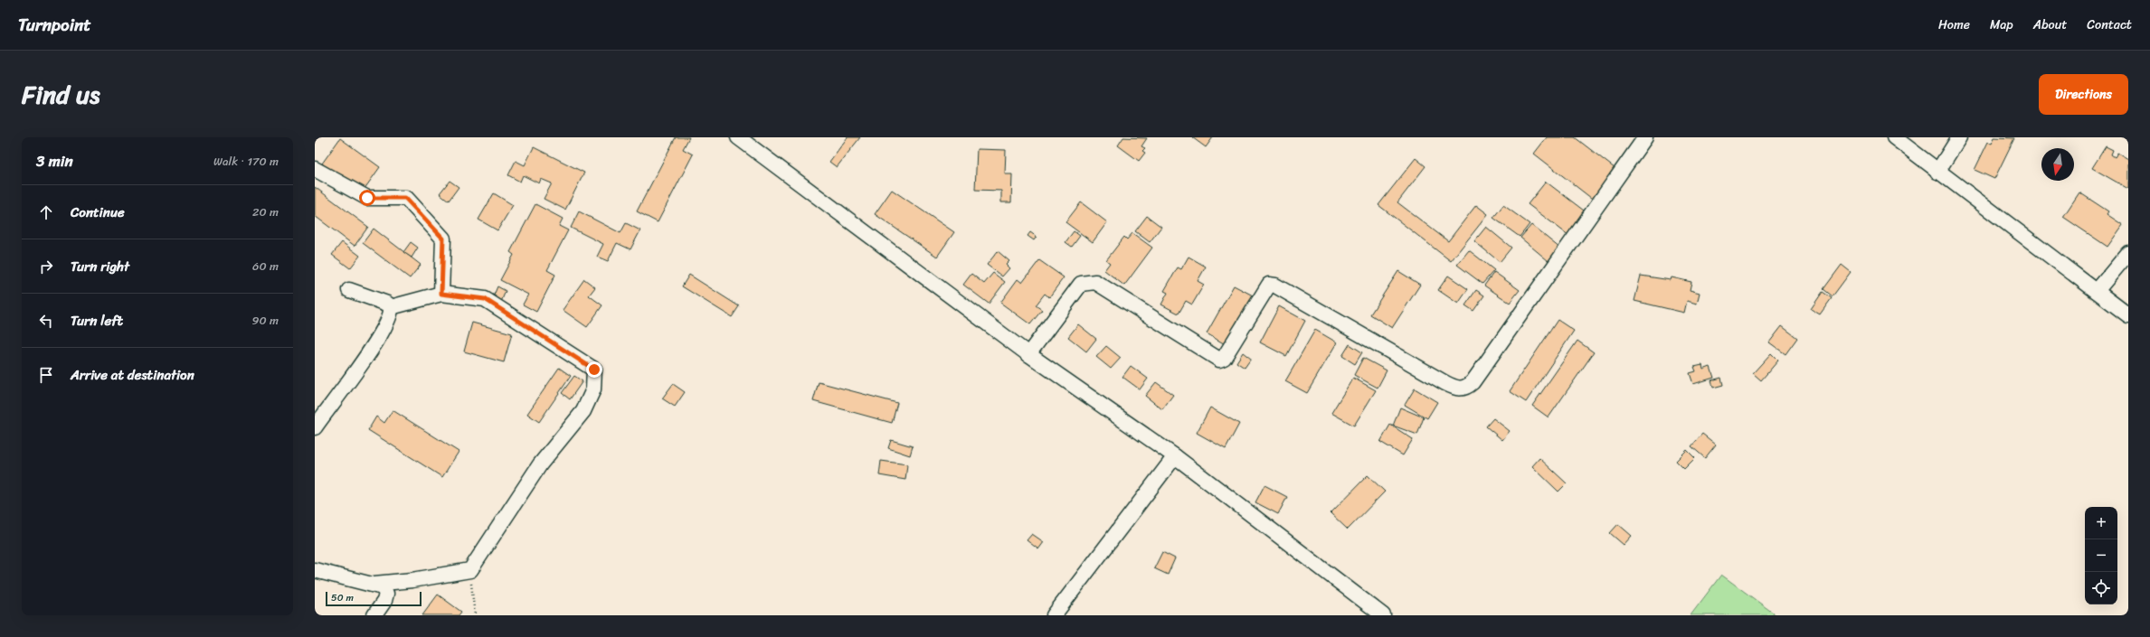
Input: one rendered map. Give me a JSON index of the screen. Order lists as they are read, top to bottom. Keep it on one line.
{"scale_bar":"50 m","north":"bottom","page":{"header":"Turnpoint","nav":["Home","Map","About","Contact"],"title":"Find us","buttons":"Directions","heading":["3 min","Walk · 170 m"],"list":[["Continue","20 m"],["Turn right","60 m"],["Turn left","90 m"],"Arrive at destination"],"map_buttons":["+","−"],"scale":"50 m"}}
